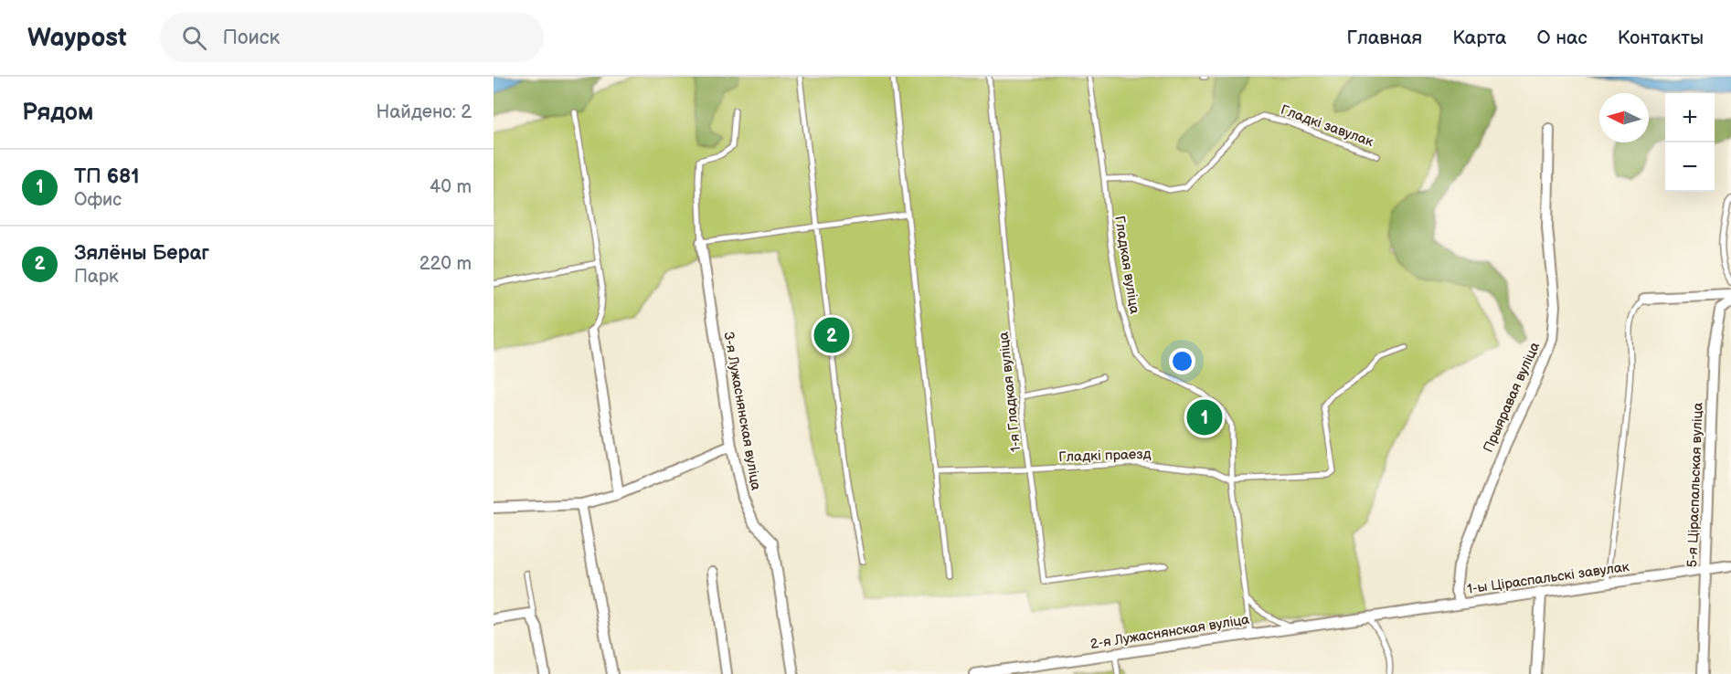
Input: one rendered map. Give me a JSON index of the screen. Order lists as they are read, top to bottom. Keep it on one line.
{"streets":{"street":["Прыяравая вуліца","3-я Лужаснянская вуліца","5-я Ціраспальская вуліца","1-ы Ціраспальскі завулак","2-я Лужаснянская вуліца"],"lane":["Гладкі завулак","Гладкая вуліца","1-я Гладкая вуліца","Гладкі праезд"]},"crossings":[["Гладкі завулак","Гладкая вуліца"],["Гладкая вуліца","Гладкі праезд"],["Гладкая вуліца","2-я Лужаснянская вуліца"],["1-я Гладкая вуліца","Гладкі праезд"],["Прыяравая вуліца","1-ы Ціраспальскі завулак"],["5-я Ціраспальская вуліца","1-ы Ціраспальскі завулак"],["1-ы Ціраспальскі завулак","2-я Лужаснянская вуліца"]],"north":"left","page":{"header":"Waypost","search":"Поиск","nav":["Главная","Карта","О нас","Контакты"],"heading":["Рядом","Найдено: 2"],"map_buttons":["+","−"],"list":[{"mark":"1","name":"ТП 681","note":"Офис","value":"40 m"},{"mark":"2","name":"Зялёны Бераг","note":"Парк","value":"220 m"}],"pins":["2","1"]}}
